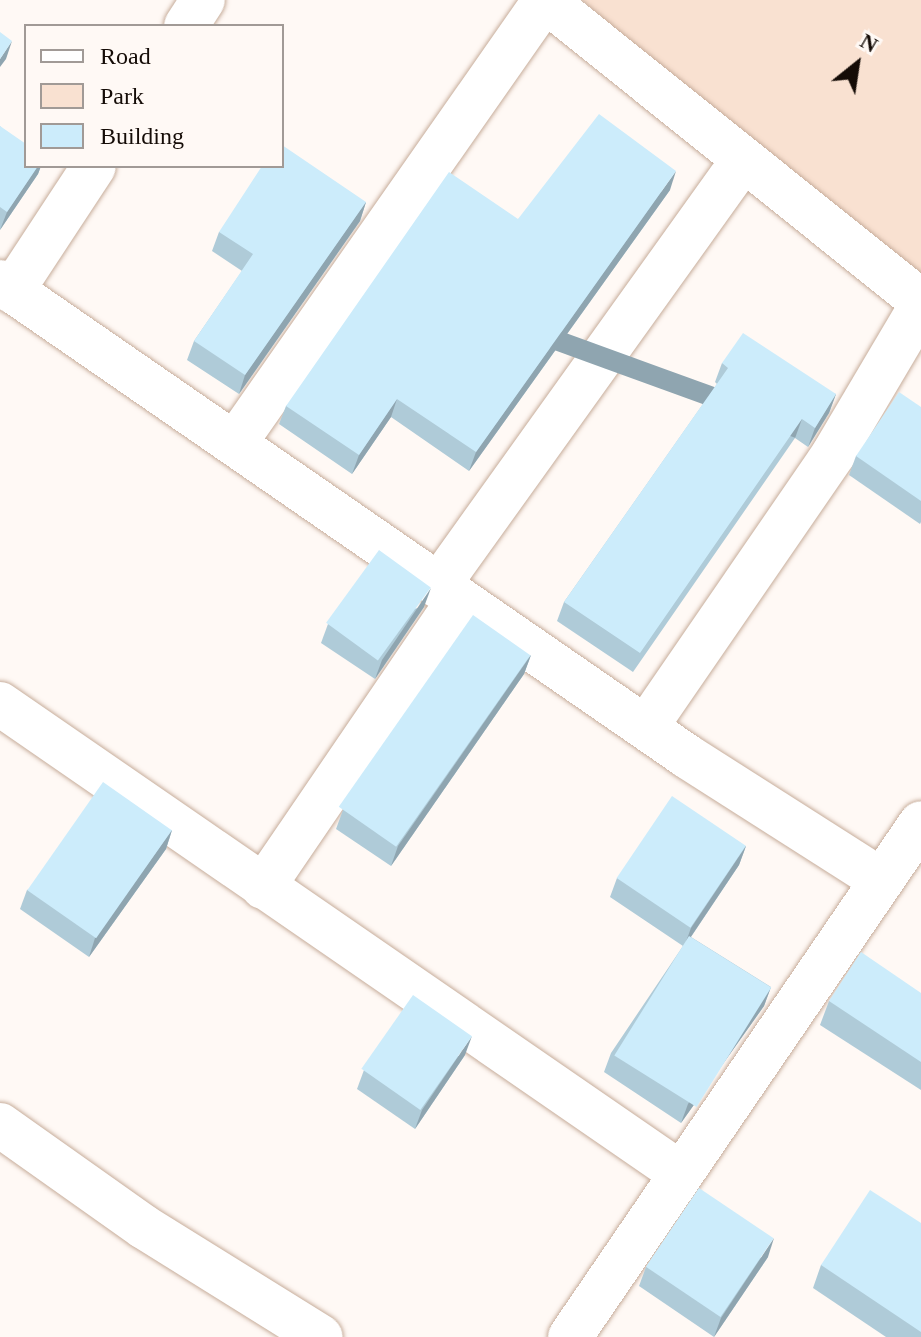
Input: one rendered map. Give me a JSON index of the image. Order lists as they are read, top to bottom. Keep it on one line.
{"legend":["Road","Park","Building"],"north":"top right"}
